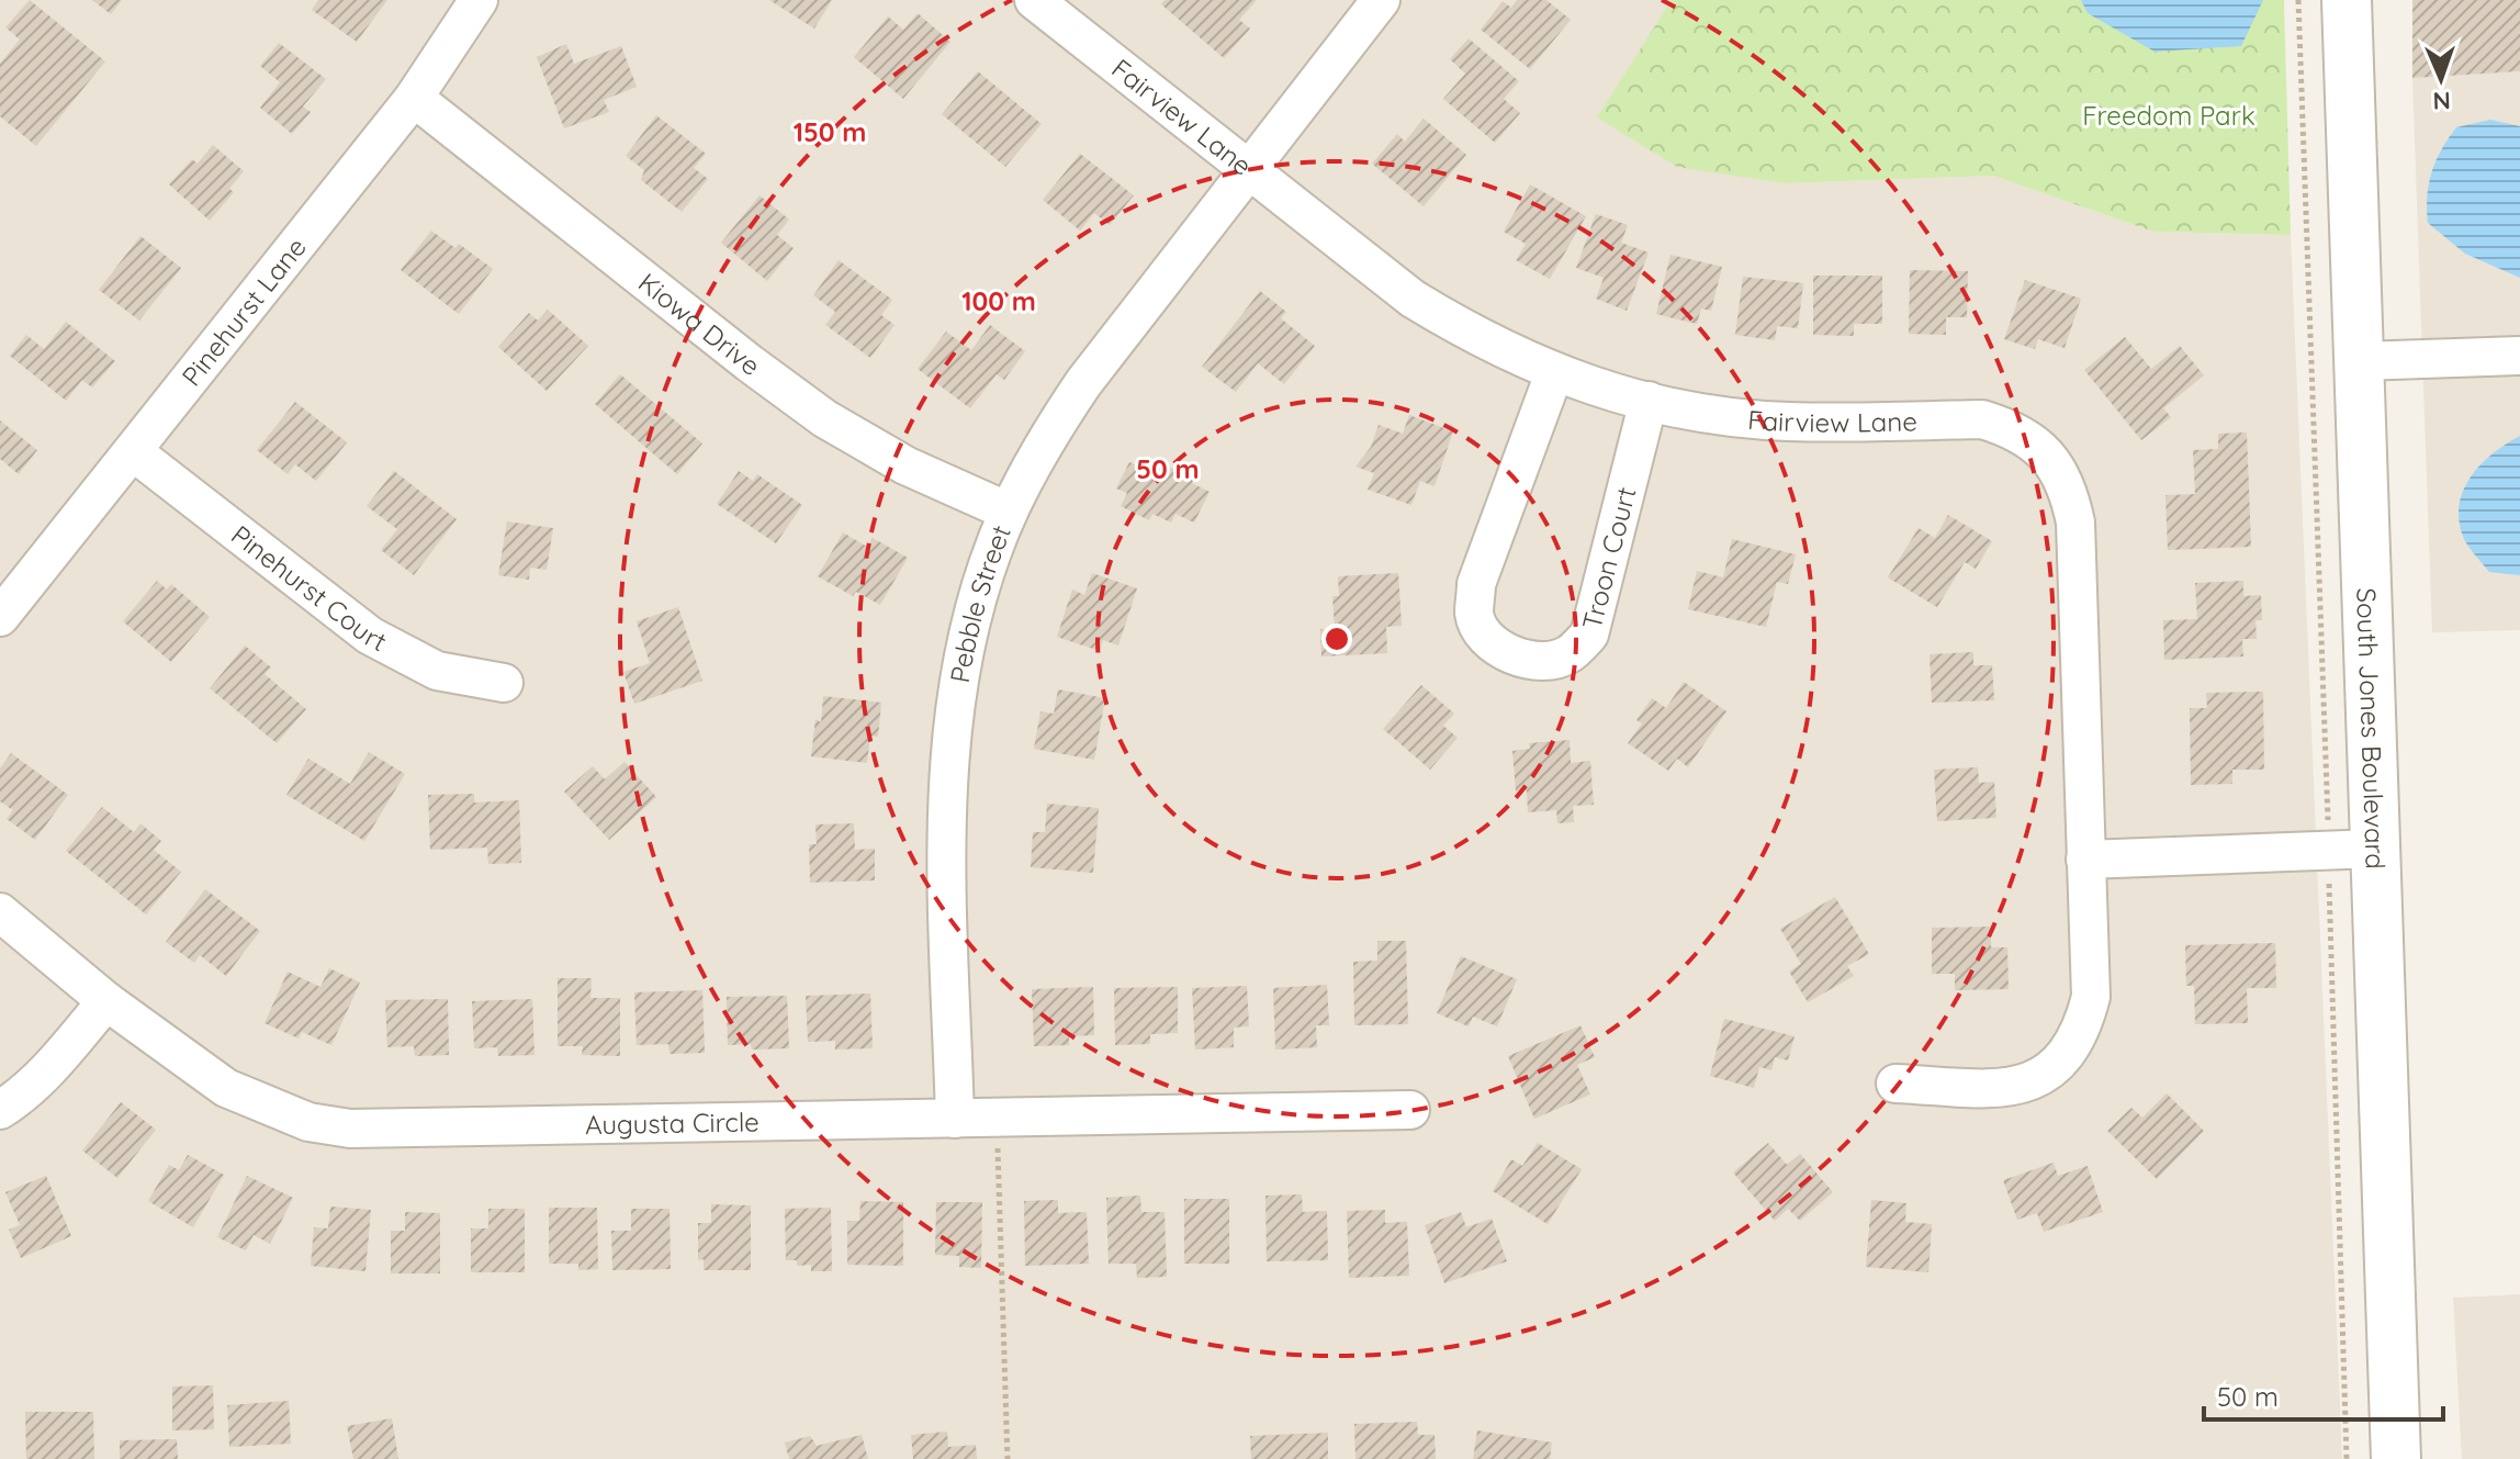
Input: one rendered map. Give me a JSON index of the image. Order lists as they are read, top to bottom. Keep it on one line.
{"streets":{"street":["Fairview Lane","Pinehurst Lane","Kiowa Drive","Troon Court","Pinehurst Court","Pebble Street","South Jones Boulevard","Augusta Circle"]},"crossings":[["Fairview Lane","Troon Court"],["Fairview Lane","Pebble Street"],["Pinehurst Lane","Kiowa Drive"],["Pinehurst Lane","Pinehurst Court"],["Kiowa Drive","Pebble Street"],["Pebble Street","Augusta Circle"]],"parks":["Freedom Park"],"scale_bar":"50 m","north":"bottom","rings":["150 m","100 m","50 m"]}
